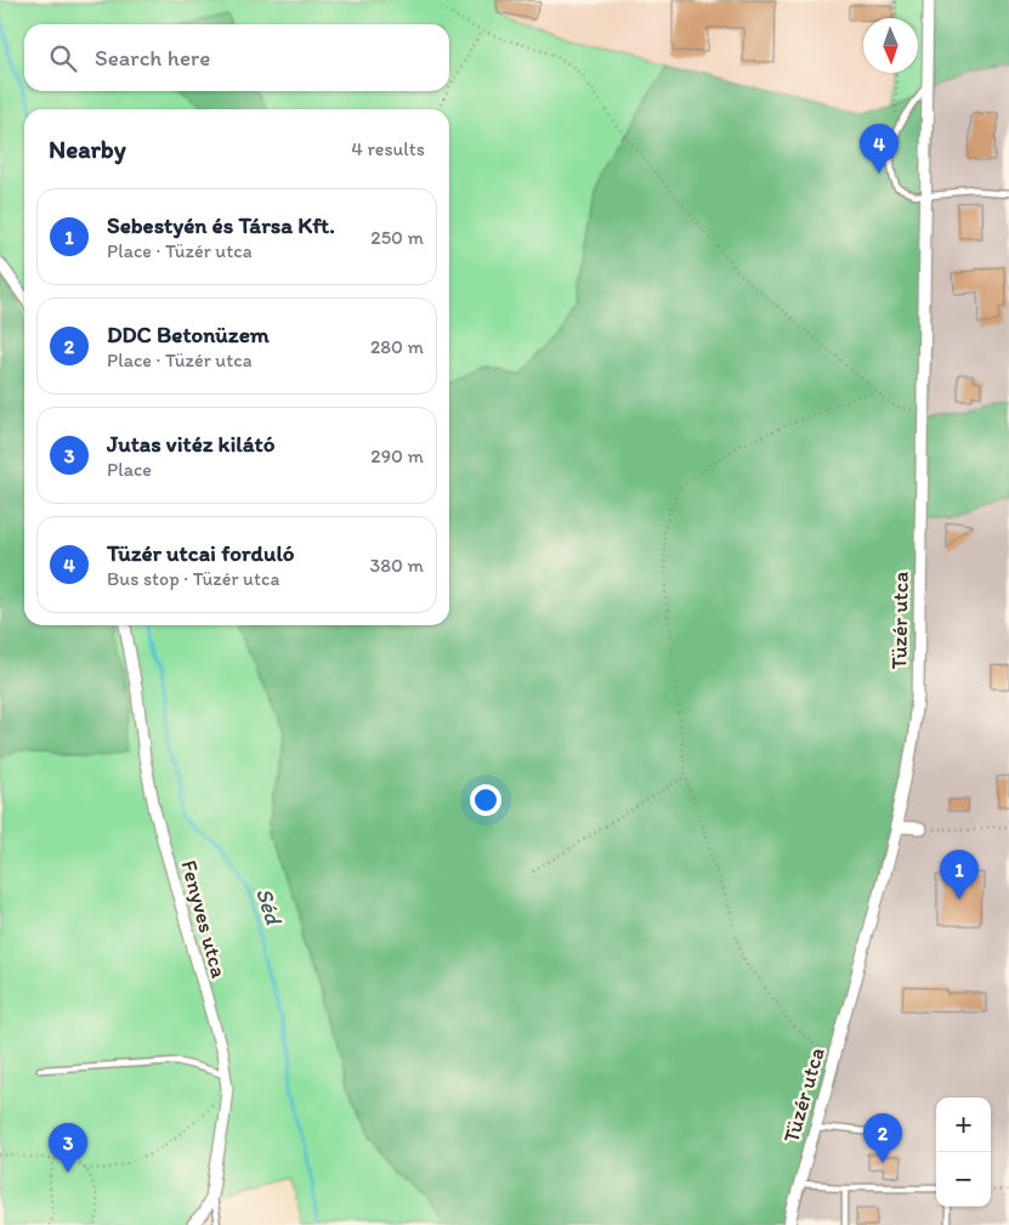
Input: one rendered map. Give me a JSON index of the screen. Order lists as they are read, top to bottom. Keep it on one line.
{"streets":{"street":["Tüzér utca","Fenyves utca"]},"water":["Séd"],"north":"bottom","page":{"search":"Search here","heading":["Nearby","4 results"],"pins":["4","1","2","3"],"list":[{"mark":"1","name":"Sebestyén és Társa Kft.","note":"Place · Tüzér utca","value":"250 m"},{"mark":"2","name":"DDC Betonüzem","note":"Place · Tüzér utca","value":"280 m"},{"mark":"3","name":"Jutas vitéz kilátó","note":"Place","value":"290 m"},{"mark":"4","name":"Tüzér utcai forduló","note":"Bus stop · Tüzér utca","value":"380 m"}],"map_buttons":["+","−"]}}
